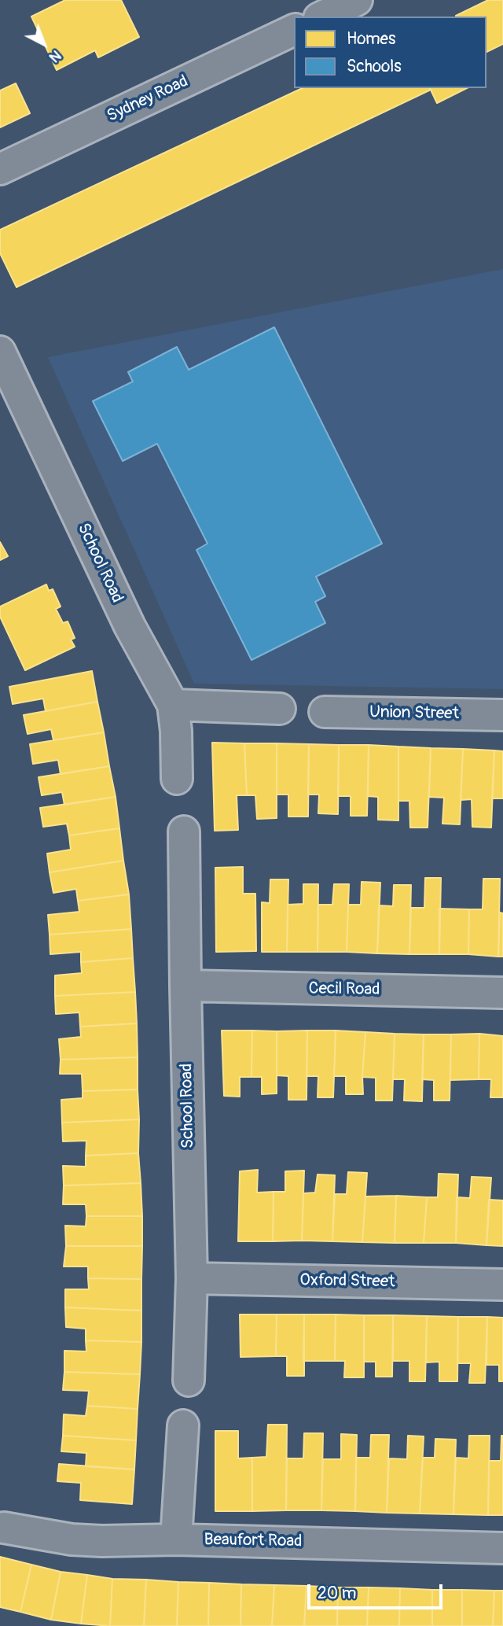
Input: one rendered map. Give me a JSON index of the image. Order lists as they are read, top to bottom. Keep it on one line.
{"streets":{"street":["Sydney Road","School Road","Union Street","Cecil Road","Oxford Street","Beaufort Road"]},"crossings":[["School Road","Cecil Road"],["School Road","Oxford Street"]],"legend":["Homes","Schools"],"scale_bar":"20 m","north":"bottom right"}
